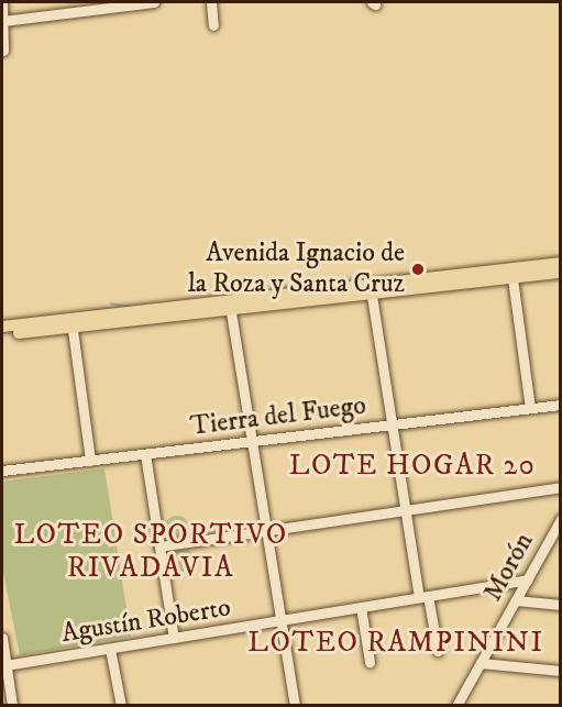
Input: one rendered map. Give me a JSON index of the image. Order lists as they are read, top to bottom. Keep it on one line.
{"streets":{"street":["Tierra del Fuego","Morón","Agustín Roberto"]},"crossings":[["Morón","Agustín Roberto"]],"districts":["LOTE HOGAR 20","LOTEO SPORTIVO RIVADAVIA","LOTEO RAMPININI"],"places":["Avenida Ignacio de la Roza y Santa Cruz"]}
